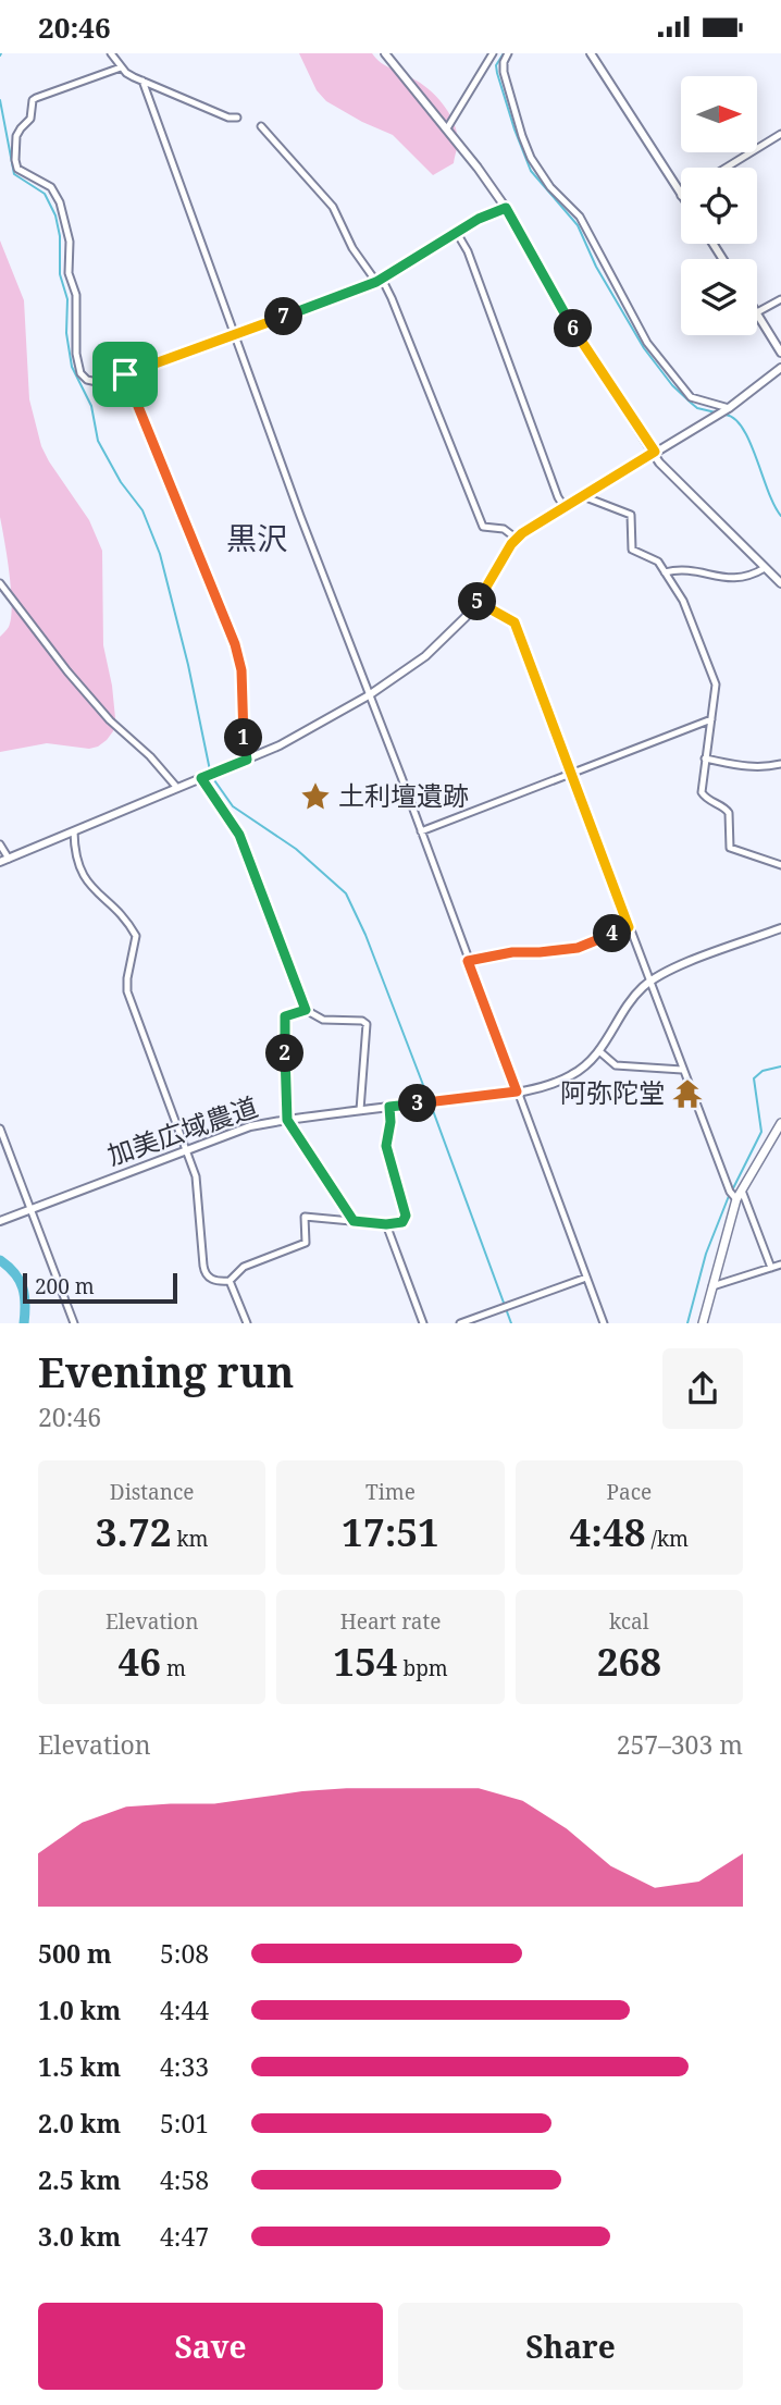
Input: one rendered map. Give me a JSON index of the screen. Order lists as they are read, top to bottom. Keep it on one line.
{"streets":{"street":["加美広域農道"]},"districts":["黒沢"],"places":{"place":["土利壇遺跡"],"temple":["阿弥陀堂"]},"scale_bar":"200 m","north":"right","page":{"status":"20:46","pins":["7","6","5","1","4","2","3"],"scale":"200 m","heading":["Evening run","20:46"],"stats":[["Distance","3.72 km"],["Time","17:51"],["Pace","4:48 /km"],["Elevation","46 m"],["Heart rate","154 bpm"],["kcal","268"]],"chart":["Elevation","257–303 m"],"list":[{"name":"500 m","note":"5:08"},{"name":"1.0 km","note":"4:44"},{"name":"1.5 km","note":"4:33"},{"name":"2.0 km","note":"5:01"},{"name":"2.5 km","note":"4:58"},{"name":"3.0 km","note":"4:47"}],"buttons":["Save","Share"]}}
